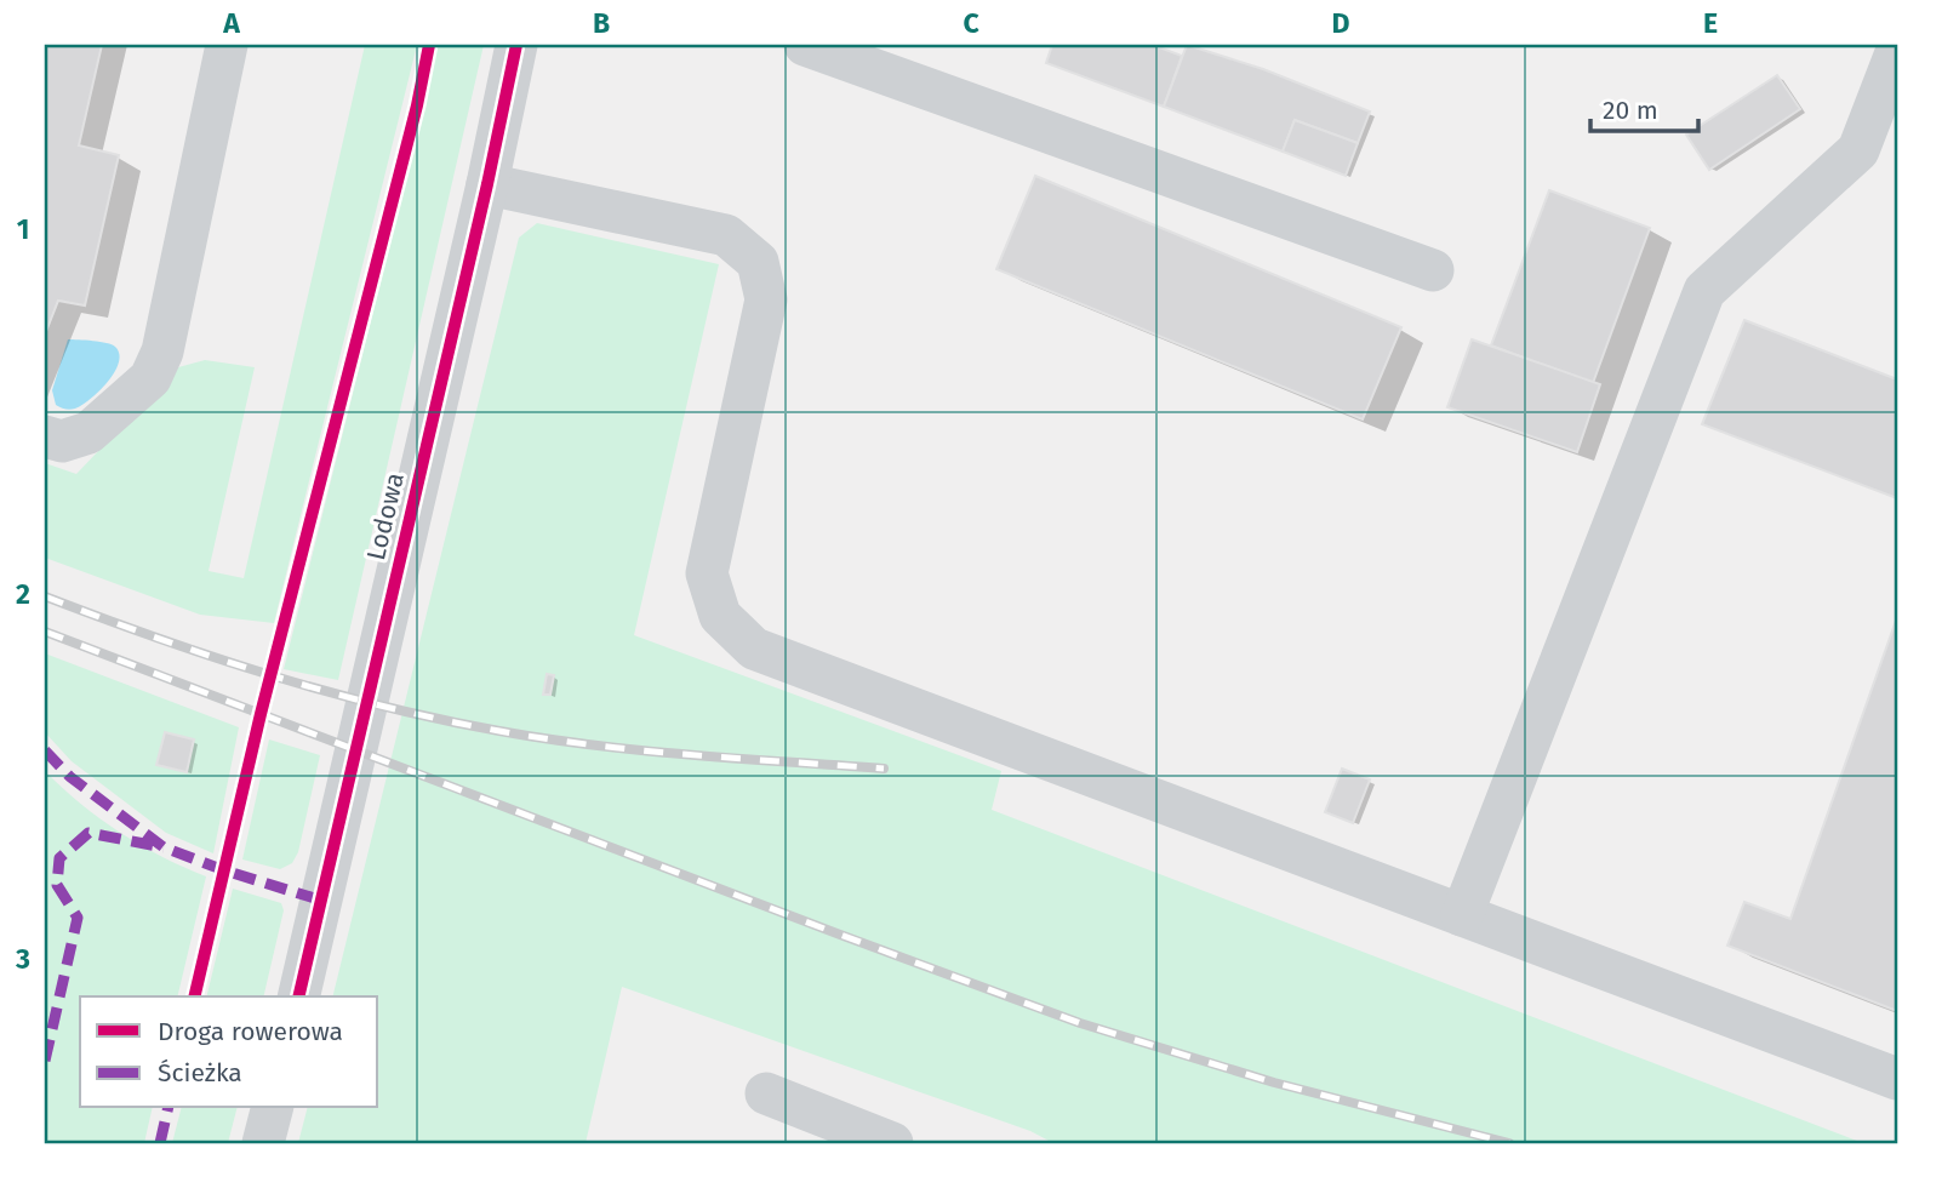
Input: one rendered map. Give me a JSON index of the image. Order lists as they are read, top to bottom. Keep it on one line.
{"streets":{"street":["Lodowa"]},"legend":["Droga rowerowa","Ścieżka"],"scale_bar":"20 m","grid":{"columns":["A","B","C","D","E"],"rows":["1","2","3"]}}
